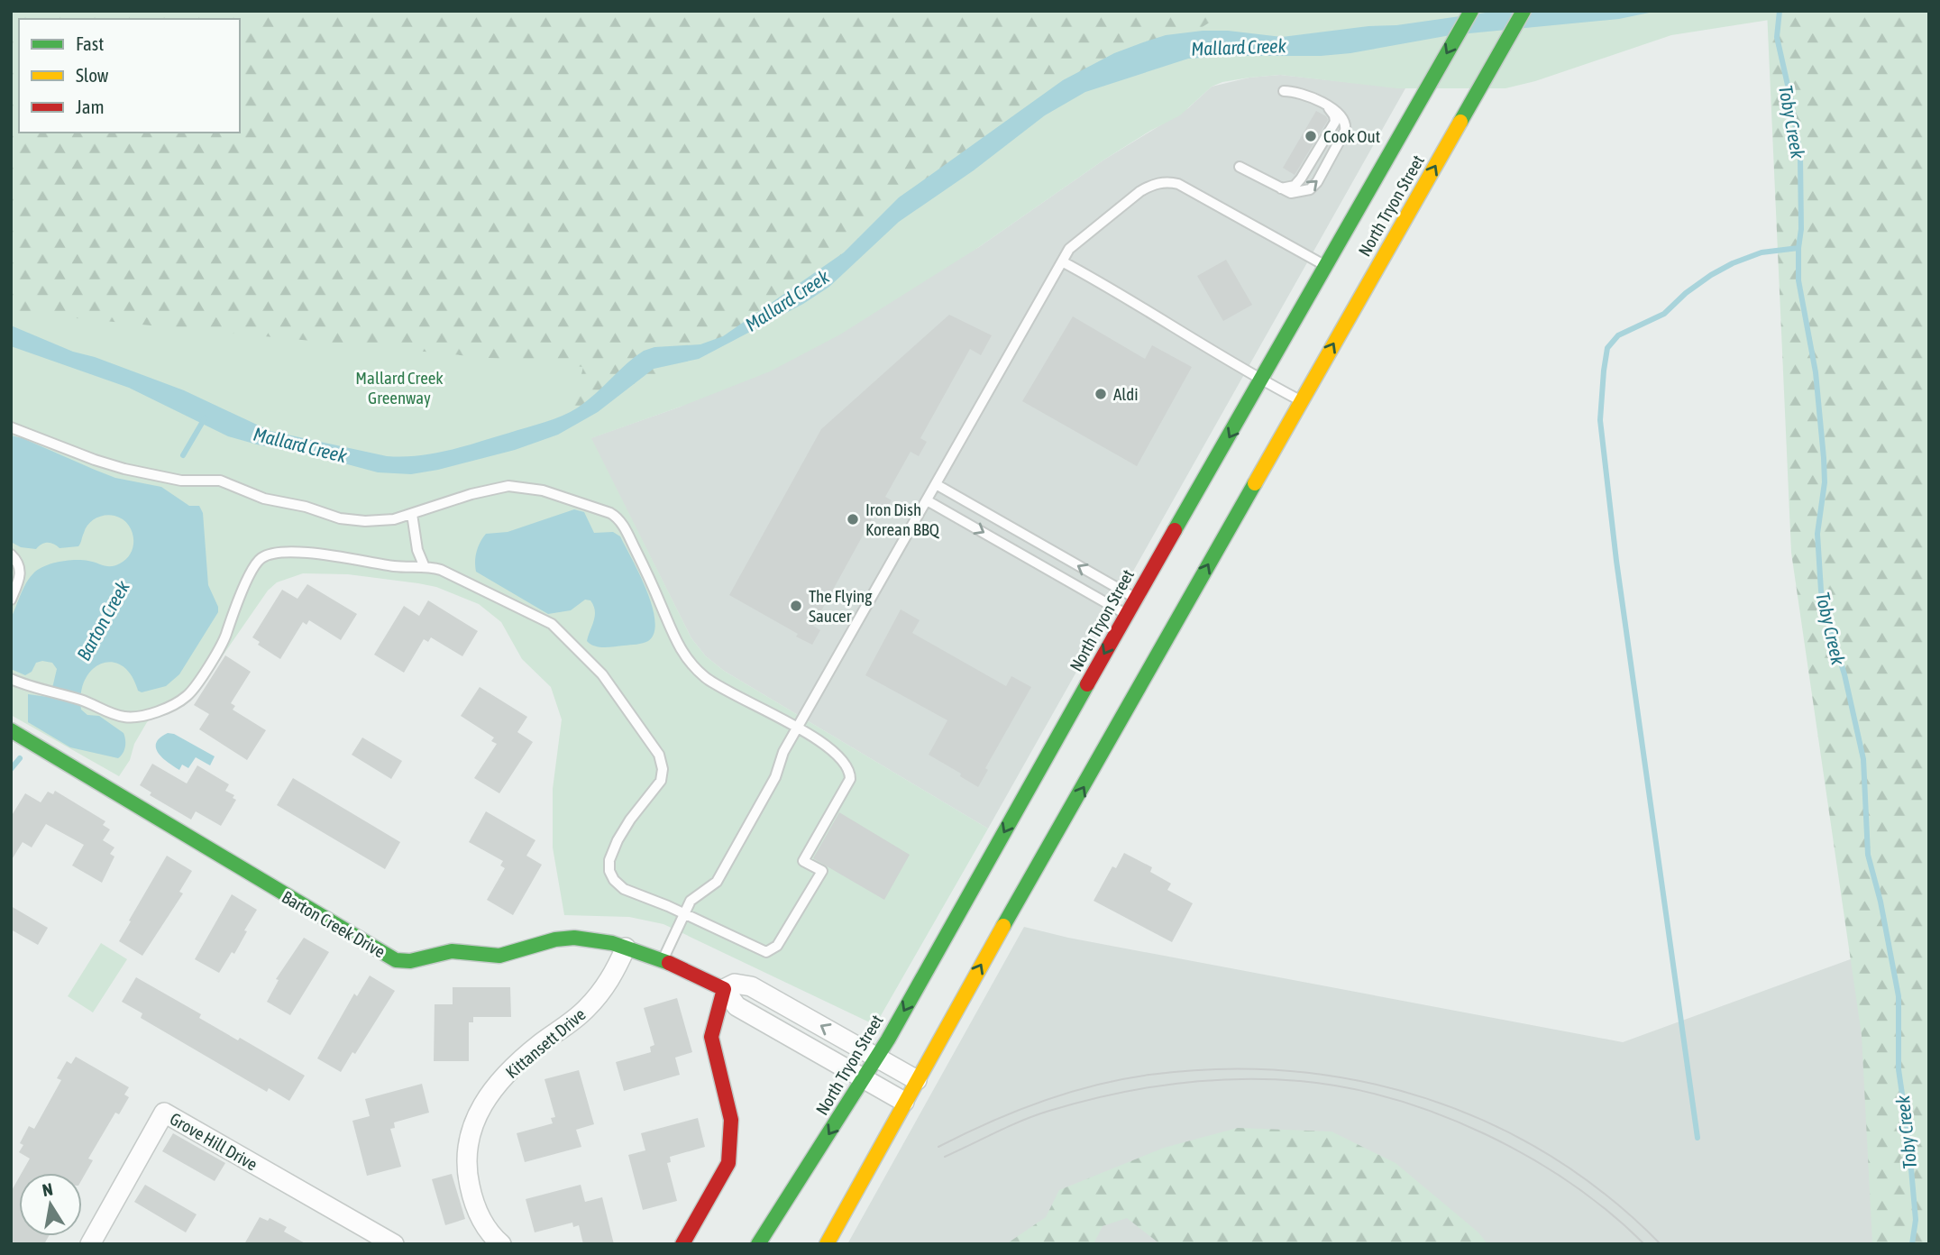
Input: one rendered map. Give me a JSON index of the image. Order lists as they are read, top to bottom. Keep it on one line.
{"streets":{"main road":["North Tryon Street","Barton Creek Drive"],"street":["Kittansett Drive","Grove Hill Drive"]},"crossings":[["North Tryon Street","Barton Creek Drive"],["Barton Creek Drive","Kittansett Drive"]],"water":["Mallard Creek","Toby Creek","Barton Creek"],"parks":["Mallard Creek Greenway"],"places":["Cook Out","Aldi","Iron Dish Korean BBQ","The Flying Saucer"],"legend":["Fast","Slow","Jam"],"north":"top"}
